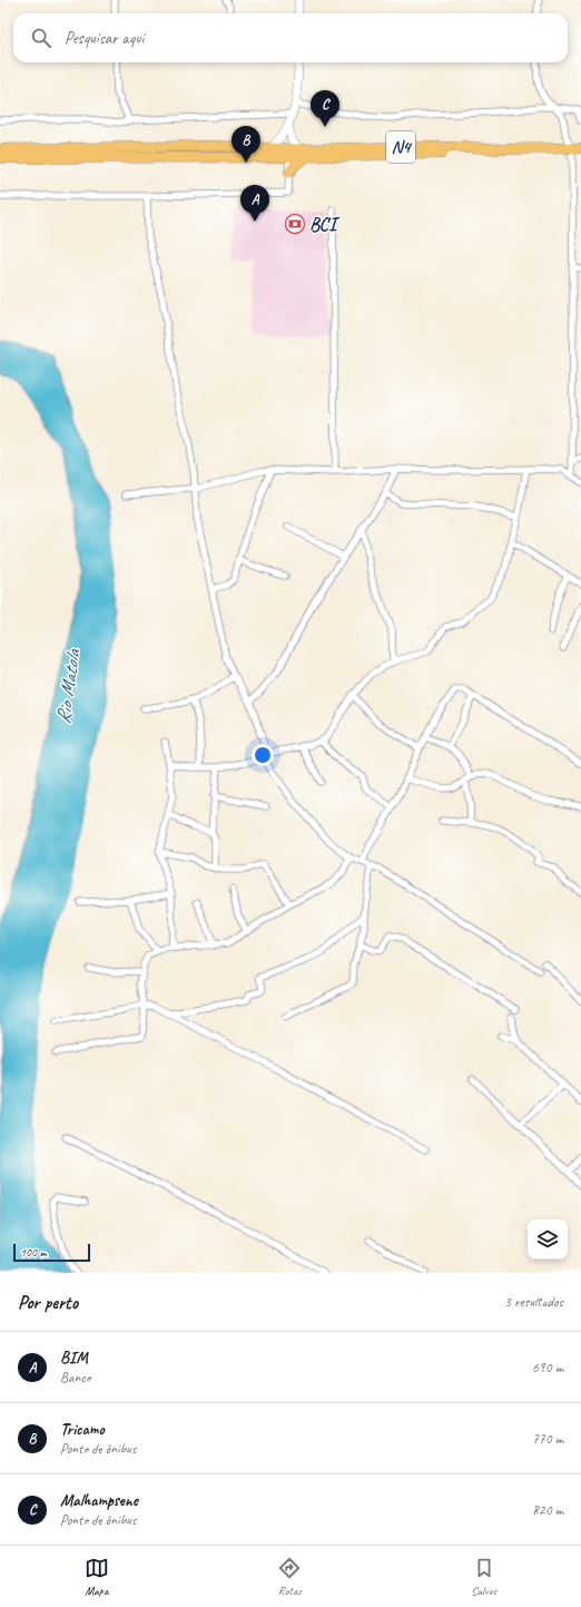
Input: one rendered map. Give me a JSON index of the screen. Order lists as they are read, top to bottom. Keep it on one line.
{"streets":{"highway":["N4"]},"water":["Rio Matola"],"places":{"bank":["BCI"]},"scale_bar":"100 m","page":{"search":"Pesquisar aqui","pins":["C","B","A"],"scale":"100 m","heading":["Por perto","3 resultados"],"list":[{"mark":"A","name":"BIM","note":"Banco","value":"690 m"},{"mark":"B","name":"Tricamo","note":"Ponto de ônibus","value":"770 m"},{"mark":"C","name":"Malhampsene","note":"Ponto de ônibus","value":"820 m"}],"nav":["Mapa","Rotas","Salvos"]}}
